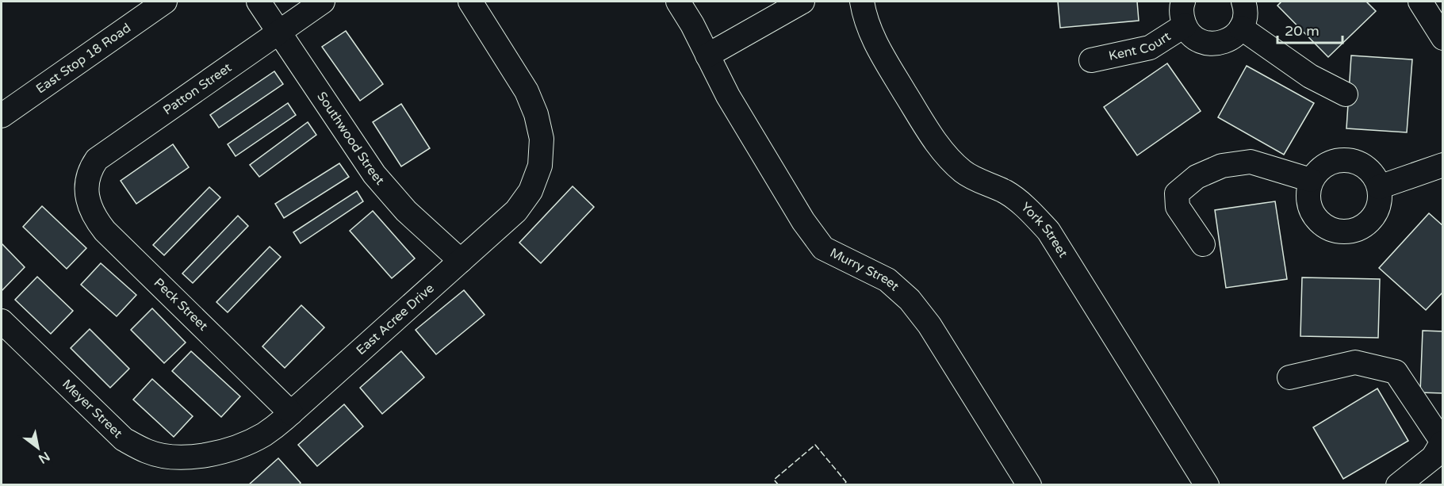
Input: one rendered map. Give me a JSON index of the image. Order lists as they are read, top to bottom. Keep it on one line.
{"streets":{"street":["Kent Court","East Stop 18 Road","Patton Street","Southwood Street","York Street","Murry Street","Peck Street","East Acree Drive","Meyer Street"]},"crossings":[["Patton Street","Southwood Street"],["Patton Street","Peck Street"],["Southwood Street","East Acree Drive"],["Peck Street","East Acree Drive"],["East Acree Drive","Meyer Street"]],"scale_bar":"20 m","north":"bottom right"}
